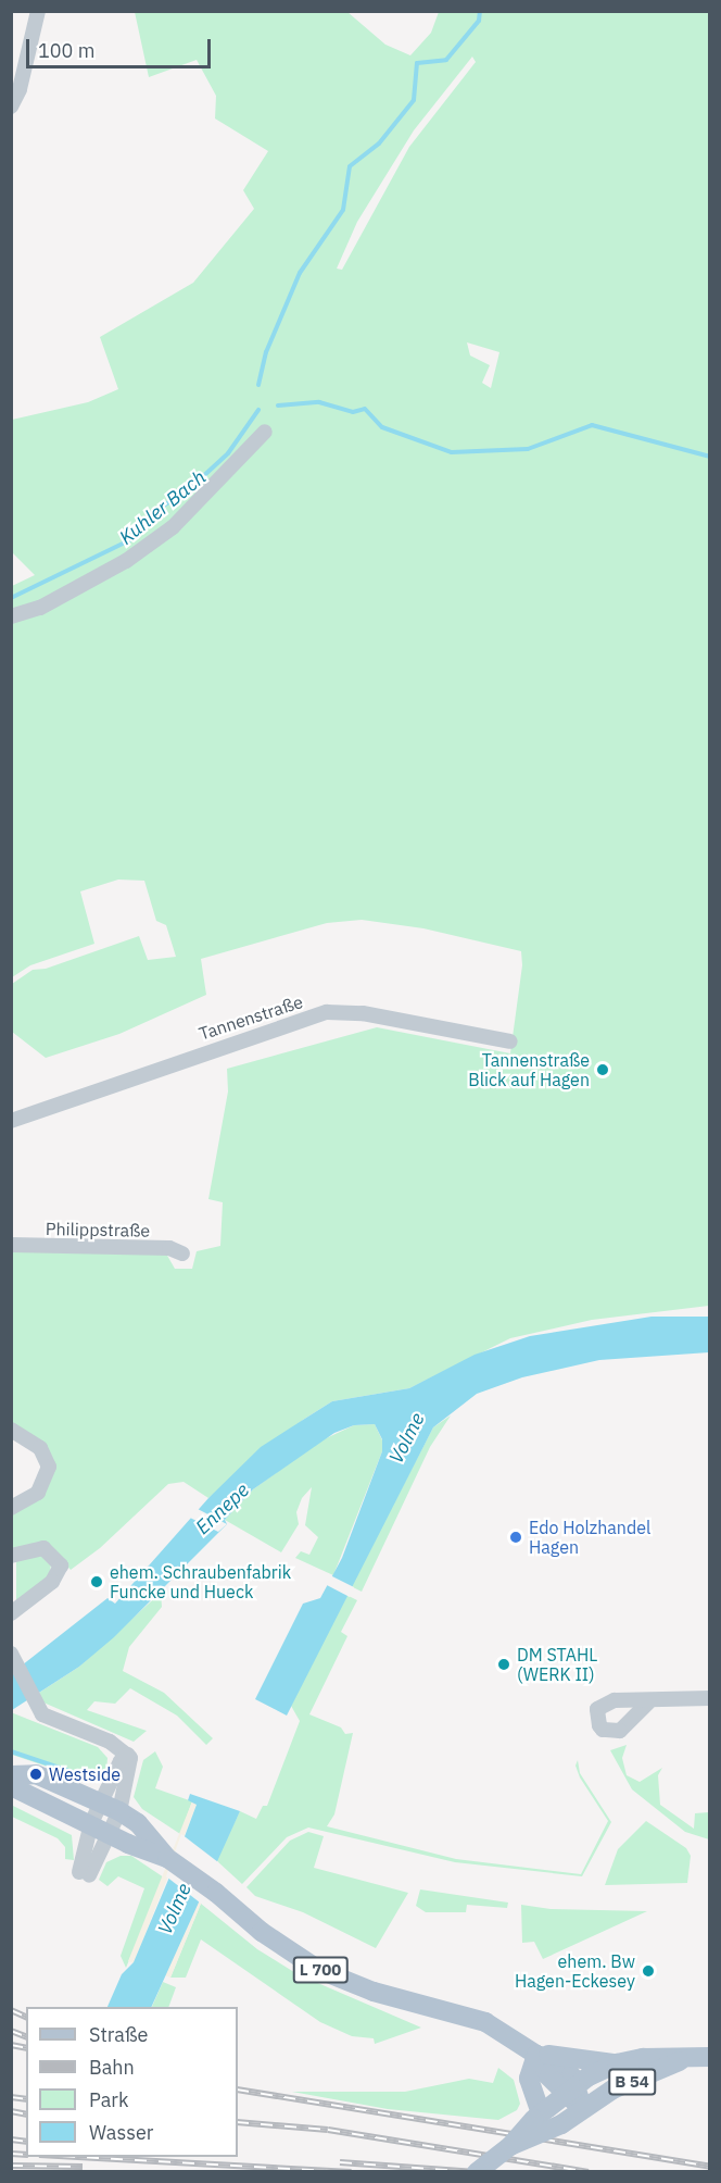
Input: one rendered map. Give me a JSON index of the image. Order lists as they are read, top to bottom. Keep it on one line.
{"streets":{"main road":["L 700","B 54"],"street":["Tannenstraße","Philippstraße"]},"crossings":[["L 700","B 54"]],"water":["Kuhler Bach","Volme","Ennepe"],"places":["Tannenstraße Blick auf Hagen","Edo Holzhandel Hagen","ehem. Schraubenfabrik Funcke und Hueck","DM STAHL (WERK II)","Westside","ehem. Bw Hagen-Eckesey"],"legend":["Straße","Bahn","Park","Wasser"],"scale_bar":"100 m"}
